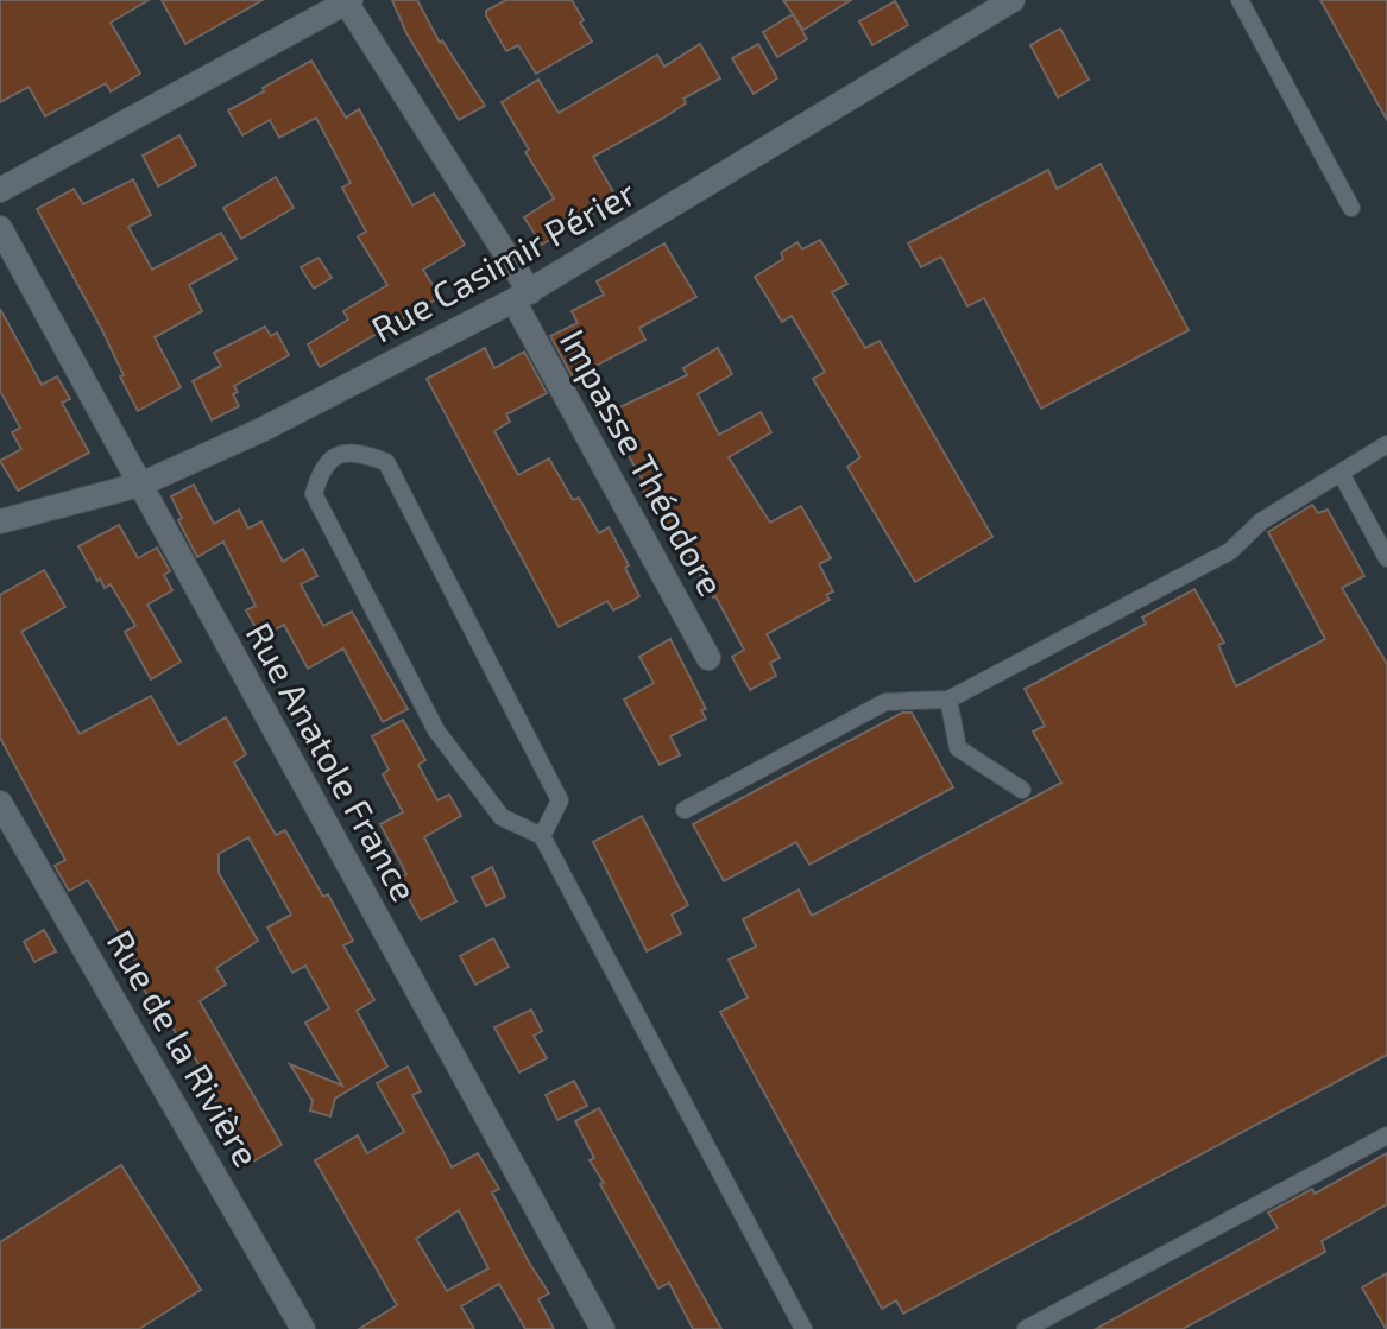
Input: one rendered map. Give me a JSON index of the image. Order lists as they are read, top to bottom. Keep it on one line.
{"streets":{"street":["Rue Casimir Périer","Impasse Théodore","Rue Anatole France","Rue de la Rivière"]},"crossings":[["Rue Casimir Périer","Impasse Théodore"],["Rue Casimir Périer","Rue Anatole France"]]}
